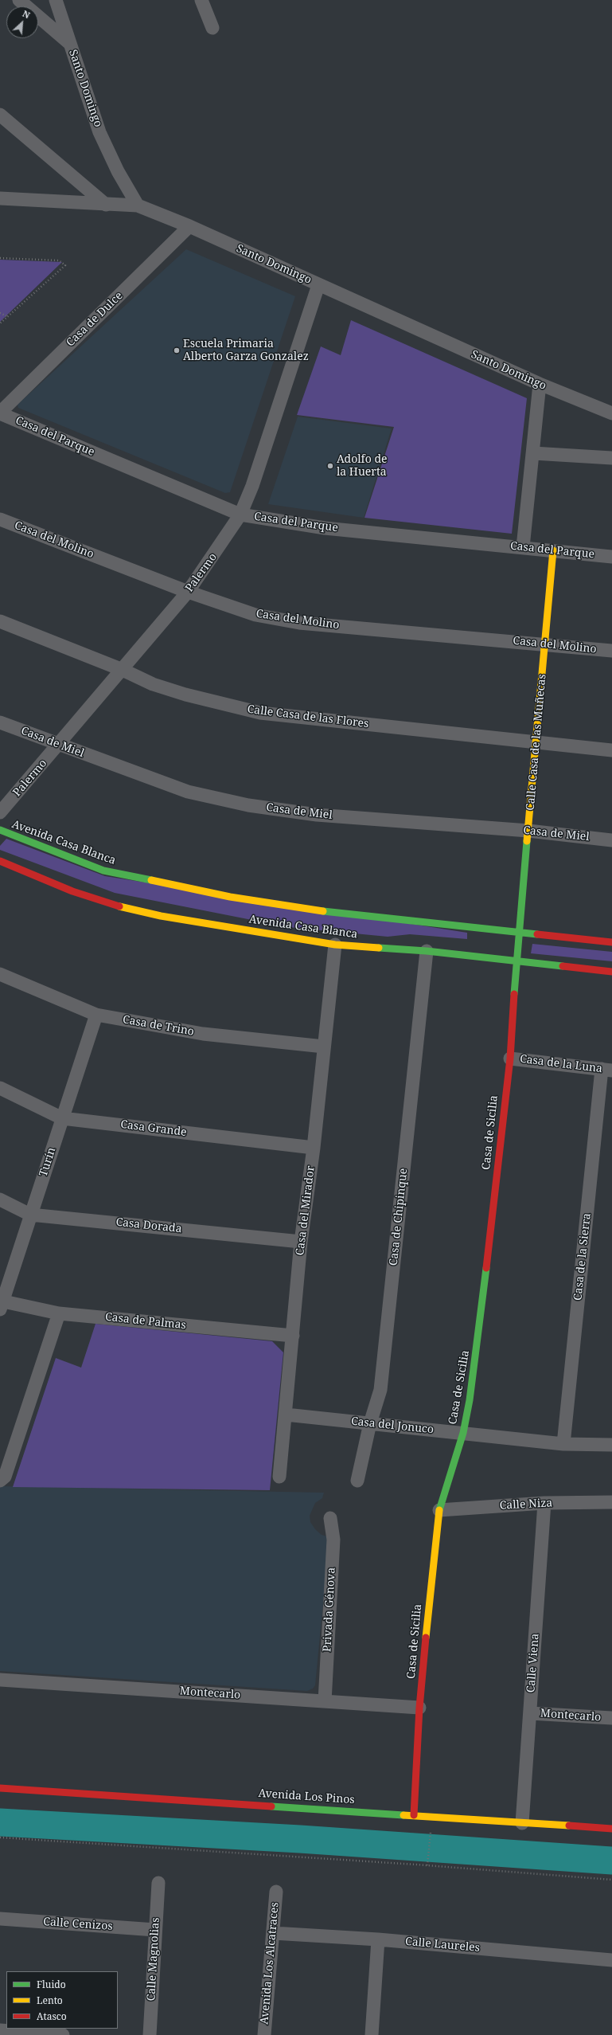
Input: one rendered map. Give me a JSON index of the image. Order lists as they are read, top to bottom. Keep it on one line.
{"streets":{"street":["Santo Domingo","Casa de Dulce","Casa del Parque","Casa del Molino","Palermo","Calle Casa de las Flores","Casa de Miel","Calle Casa de las Muñecas","Avenida Casa Blanca","Casa de Trino","Casa de la Luna","Casa Grande","Casa de Sicilia","Turín","Casa del Mirador","Casa de Chipinque","Casa Dorada","Casa de la Sierra","Casa de Palmas","Casa del Jonuco","Calle Niza","Privada Génova","Calle Viena","Montecarlo","Avenida Los Pinos","Calle Cenizos","Calle Laureles","Calle Magnolias","Avenida Los Alcatraces"]},"crossings":[["Santo Domingo","Casa de Dulce"],["Santo Domingo","Palermo"],["Casa de Dulce","Casa del Parque"],["Casa del Parque","Palermo"],["Casa del Parque","Calle Casa de las Muñecas"],["Casa del Molino","Palermo"],["Casa del Molino","Calle Casa de las Muñecas"],["Palermo","Calle Casa de las Flores"],["Palermo","Casa de Miel"],["Calle Casa de las Flores","Calle Casa de las Muñecas"],["Casa de Miel","Calle Casa de las Muñecas"],["Calle Casa de las Muñecas","Avenida Casa Blanca"],["Calle Casa de las Muñecas","Casa de Sicilia"],["Avenida Casa Blanca","Casa de Sicilia"],["Avenida Casa Blanca","Casa del Mirador"],["Avenida Casa Blanca","Casa de Chipinque"],["Casa de Trino","Turín"],["Casa de Trino","Casa del Mirador"],["Casa de la Luna","Casa de Sicilia"],["Casa de la Luna","Casa de la Sierra"],["Casa Grande","Turín"],["Casa Grande","Casa del Mirador"],["Casa de Sicilia","Casa del Jonuco"],["Casa de Sicilia","Calle Niza"],["Casa de Sicilia","Montecarlo"],["Casa de Sicilia","Avenida Los Pinos"],["Turín","Casa Dorada"],["Turín","Casa de Palmas"],["Casa del Mirador","Casa Dorada"],["Casa del Mirador","Casa de Palmas"],["Casa del Mirador","Casa del Jonuco"],["Casa de Chipinque","Casa del Jonuco"],["Casa de la Sierra","Casa del Jonuco"],["Calle Niza","Calle Viena"],["Privada Génova","Montecarlo"],["Calle Viena","Montecarlo"],["Calle Viena","Avenida Los Pinos"],["Calle Cenizos","Calle Magnolias"],["Calle Laureles","Avenida Los Alcatraces"]],"places":["Escuela Primaria Alberto Garza Gonzalez","Adolfo de la Huerta"],"legend":["Fluido","Lento","Atasco"],"north":"top right"}
